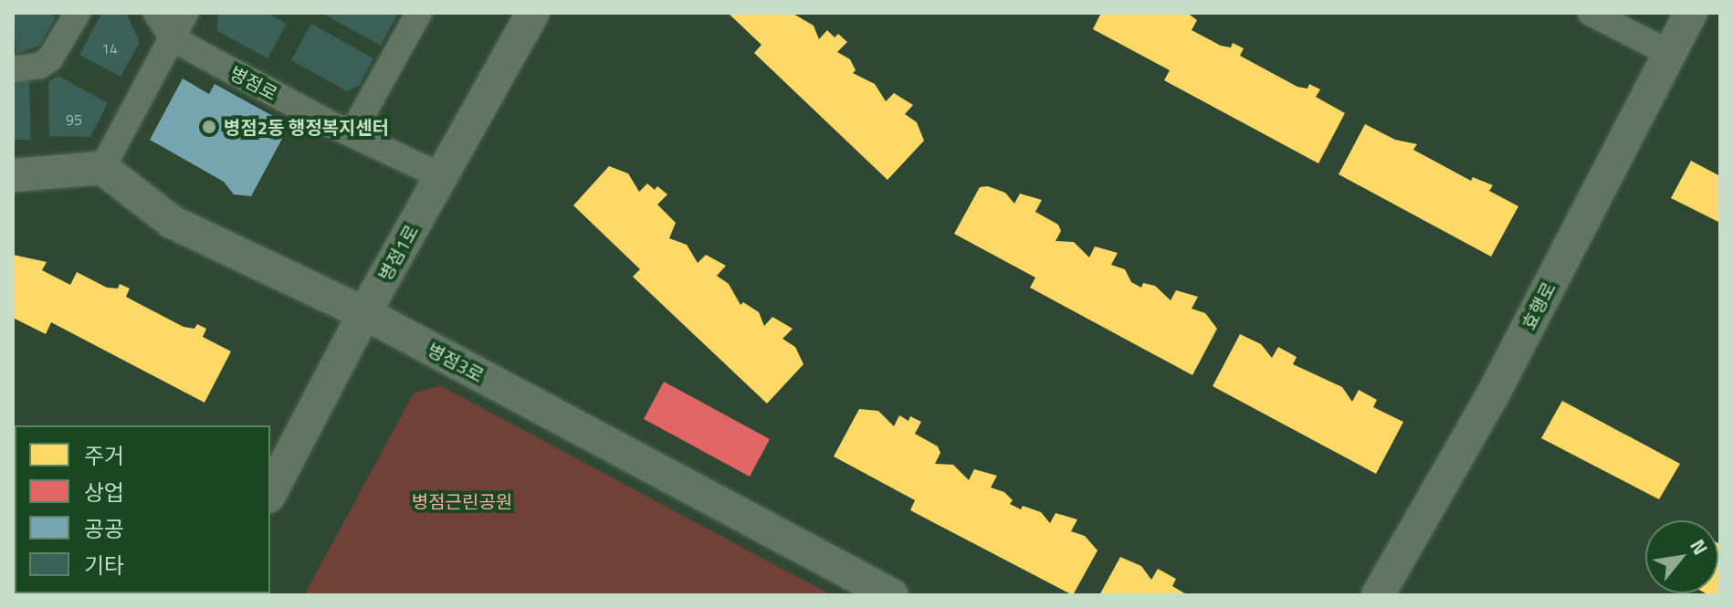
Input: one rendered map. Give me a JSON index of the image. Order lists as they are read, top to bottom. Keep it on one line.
{"streets":{"street":["병점로","병점1로","효행로","병점3로"]},"crossings":[["병점로","병점1로"],["병점1로","병점3로"]],"parks":["병점근린공원"],"places":["병점2동 행정복지센터"],"house_numbers":["14","95"],"legend":["주거","상업","공공","기타"],"north":"top right"}
